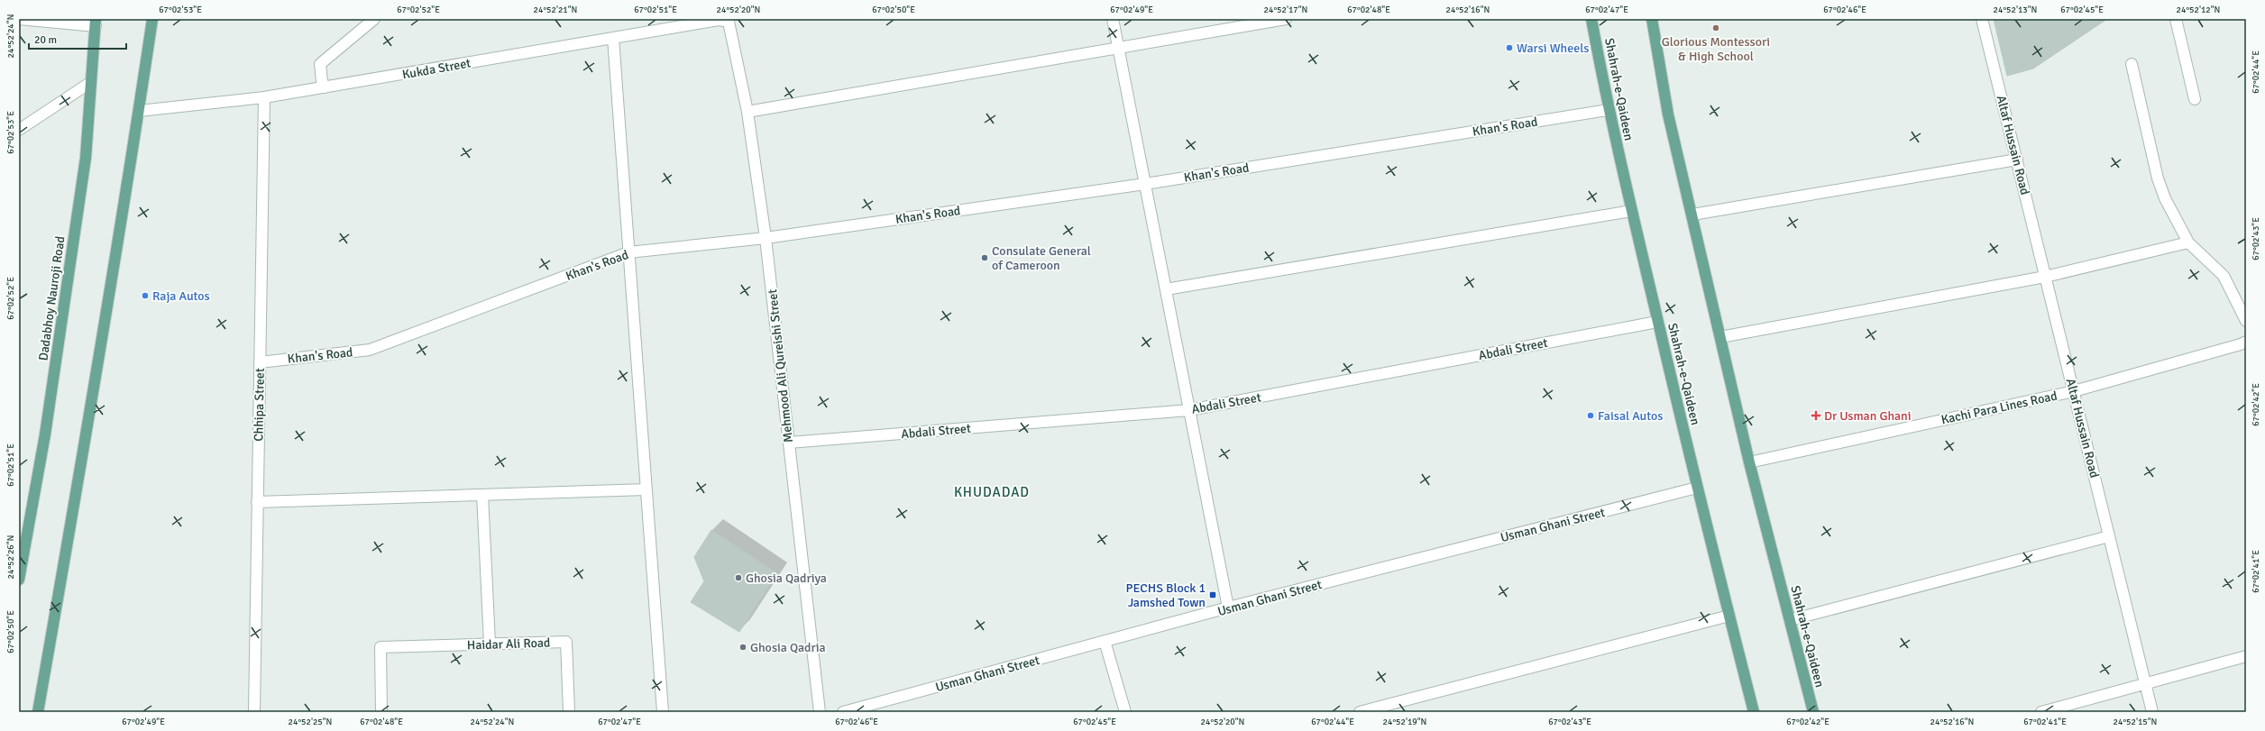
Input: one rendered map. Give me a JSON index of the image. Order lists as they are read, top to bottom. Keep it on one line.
{"streets":{"main road":["Shahrah-e-Qaideen","Dadabhoy Nauroji Road"],"street":["Kukda Street","Khan's Road","Altaf Hussain Road","Abdali Street","Mehmood Ali Qureishi Street","Chhipa Street","Kachi Para Lines Road","Usman Ghani Street","Haidar Ali Road"]},"crossings":[["Kukda Street","Mehmood Ali Qureishi Street"],["Kukda Street","Chhipa Street"],["Shahrah-e-Qaideen","Khan's Road"],["Shahrah-e-Qaideen","Abdali Street"],["Shahrah-e-Qaideen","Kachi Para Lines Road"],["Shahrah-e-Qaideen","Usman Ghani Street"],["Khan's Road","Mehmood Ali Qureishi Street"],["Khan's Road","Chhipa Street"],["Altaf Hussain Road","Kachi Para Lines Road"],["Abdali Street","Mehmood Ali Qureishi Street"]],"districts":["KHUDADAD"],"places":{"other":["Glorious Montessori & High School","Warsi Wheels","Consulate General of Cameroon","Raja Autos","Faisal Autos","Ghosia Qadriya","Ghosia Qadria"],"health":["Dr Usman Ghani"],"transit":["PECHS Block 1 Jamshed Town"]},"scale_bar":"20 m","coordinates":["67°02'53\"E","67°02'52\"E","24°52'21\"N","67°02'51\"E","24°52'20\"N","67°02'50\"E","67°02'49\"E","24°52'17\"N","67°02'48\"E","24°52'16\"N","67°02'47\"E","67°02'46\"E","24°52'13\"N","67°02'45\"E","24°52'12\"N","24°52'24\"N","67°02'44\"E","67°02'43\"E","67°02'42\"E","24°52'26\"N","67°02'41\"E","24°52'25\"N","24°52'19\"N","24°52'15\"N"]}
